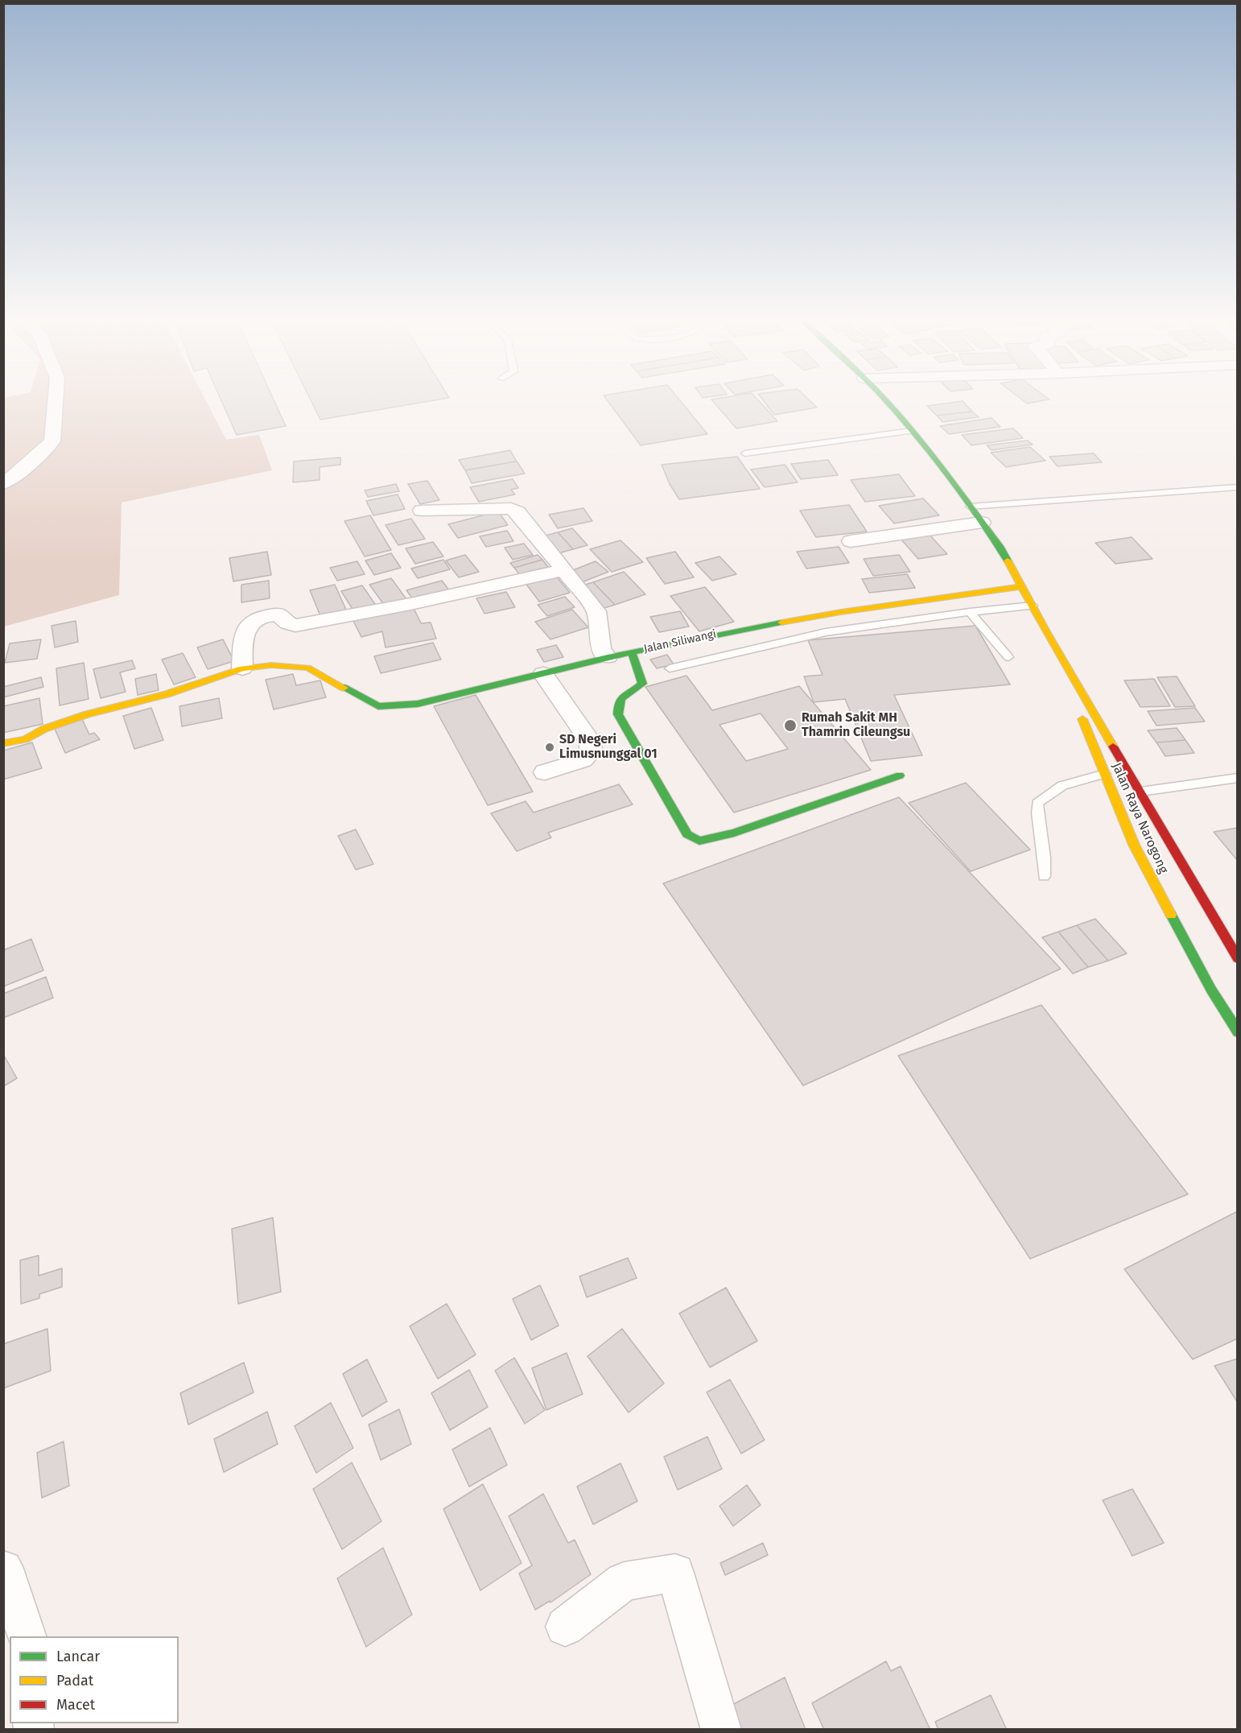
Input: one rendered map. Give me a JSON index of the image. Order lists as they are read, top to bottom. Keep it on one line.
{"streets":{"main road":["Jalan Siliwangi","Jalan Raya Narogong"]},"crossings":[["Jalan Siliwangi","Jalan Raya Narogong"]],"places":["Rumah Sakit MH Thamrin Cileungsu","SD Negeri Limusnunggal 01"],"legend":["Lancar","Padat","Macet"]}
